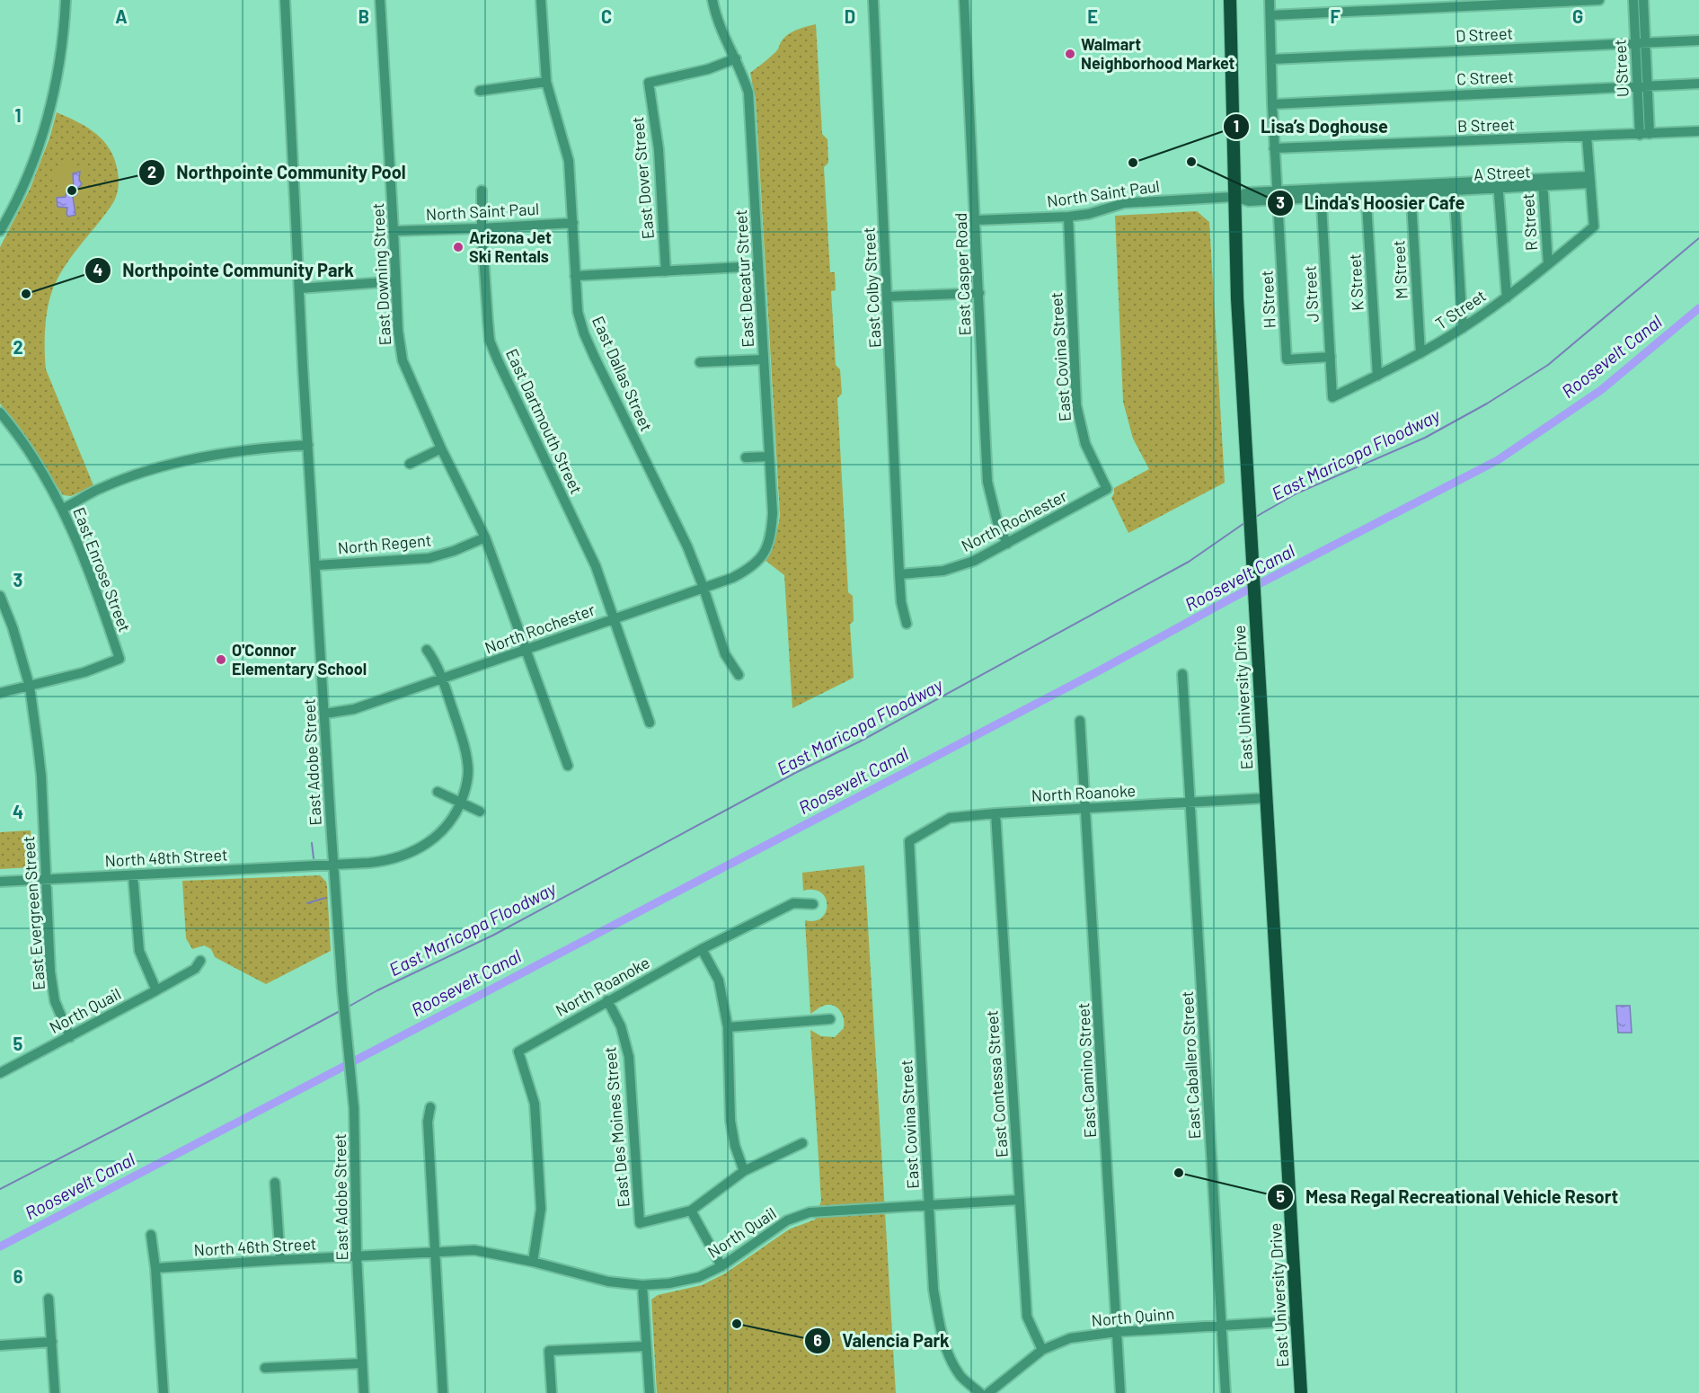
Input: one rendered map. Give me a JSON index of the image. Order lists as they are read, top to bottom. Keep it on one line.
{"streets":{"main road":["East University Drive"],"street":["D Street","U Street","C Street","B Street","A Street","East Dover Street","North Saint Paul","R Street","M Street","East Downing Street","East Casper Road","East Decatur Street","K Street","East Colby Street","J Street","H Street","T Street","East Covina Street","East Dallas Street","East Dartmouth Street","North Rochester","North Regent","East Enrose Street","East Adobe Street","North Roanoke","North 48th Street","East Evergreen Street","North Quail","East Caballero Street","East Camino Street","East Contessa Street","East Des Moines Street","North 46th Street","North Quinn"]},"crossings":[["D Street","U Street"],["U Street","C Street"],["U Street","B Street"],["A Street","North Saint Paul"],["A Street","R Street"],["A Street","M Street"],["A Street","K Street"],["A Street","J Street"],["A Street","H Street"],["A Street","T Street"],["A Street","East University Drive"],["East Dover Street","East Decatur Street"],["North Saint Paul","East Downing Street"],["North Saint Paul","East Casper Road"],["North Saint Paul","East Covina Street"],["North Saint Paul","East Dallas Street"],["North Saint Paul","East Dartmouth Street"],["North Saint Paul","East University Drive"],["R Street","T Street"],["M Street","T Street"],["East Downing Street","North Rochester"],["East Downing Street","North Regent"],["East Casper Road","North Rochester"],["East Decatur Street","North Rochester"],["K Street","T Street"],["East Colby Street","North Rochester"],["J Street","H Street"],["J Street","T Street"],["East Covina Street","North Rochester"],["East Covina Street","North Roanoke"],["East Covina Street","North Quail"],["East Dallas Street","North Rochester"],["East Dartmouth Street","North Rochester"],["North Rochester","East Adobe Street"],["North Rochester","North 48th Street"],["North Regent","East Adobe Street"],["East Enrose Street","East Evergreen Street"],["East University Drive","North Roanoke"],["East University Drive","North Quinn"],["East Adobe Street","North 48th Street"],["East Adobe Street","North Quail"],["East Adobe Street","North 46th Street"],["North Roanoke","North Quail"],["North Roanoke","East Caballero Street"],["North Roanoke","East Camino Street"],["North Roanoke","East Contessa Street"],["North Roanoke","East Des Moines Street"],["North 48th Street","East Evergreen Street"],["East Evergreen Street","North Quail"],["North Quail","East Contessa Street"],["North Quail","North 46th Street"],["East Caballero Street","North Quinn"],["East Camino Street","North Quinn"],["East Contessa Street","North Quinn"]],"water":["Roosevelt Canal","East Maricopa Floodway"],"places":["Walmart Neighborhood Market","Linda's Hoosier Cafe","Lisa’s Doghouse","Northpointe Community Pool","Arizona Jet Ski Rentals","Northpointe Community Park","O'Connor Elementary School","Mesa Regal Recreational Vehicle Resort","Valencia Park"],"grid":{"columns":["A","B","C","D","E","F","G"],"rows":["1","2","3","4","5","6"]}}
